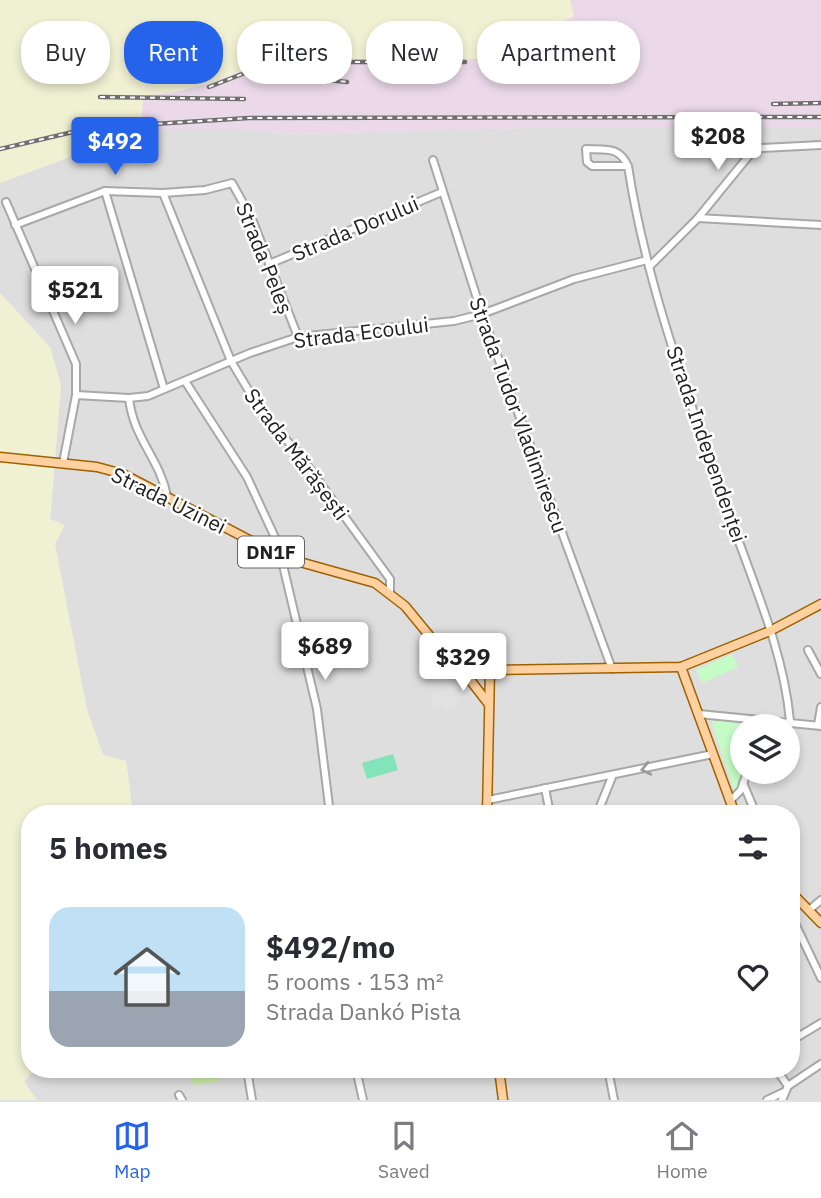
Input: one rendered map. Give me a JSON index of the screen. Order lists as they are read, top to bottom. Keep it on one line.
{"streets":{"main road":["Strada Uzinei","DN1F"],"street":["Strada Dorului","Strada Peleș","Strada Ecoului","Strada Tudor Vladimirescu","Strada Independenței","Strada Mărășești"]},"crossings":[["Strada Dorului","Strada Peleș"],["Strada Dorului","Strada Tudor Vladimirescu"],["Strada Peleș","Strada Ecoului"],["Strada Peleș","Strada Mărășești"],["Strada Ecoului","Strada Tudor Vladimirescu"],["Strada Ecoului","Strada Independenței"],["Strada Ecoului","Strada Mărășești"],["Strada Mărășești","Strada Uzinei"]],"page":{"chip":["Buy","Rent","Filters","New","Apartment"],"price":["$208","$492","$521","$689","$329"],"heading":"5 homes","list":[{"name":"$492/mo","note":"5 rooms · 153 m² · Strada Dankó Pista"}],"tabs":["Map","Saved","Home"]}}
